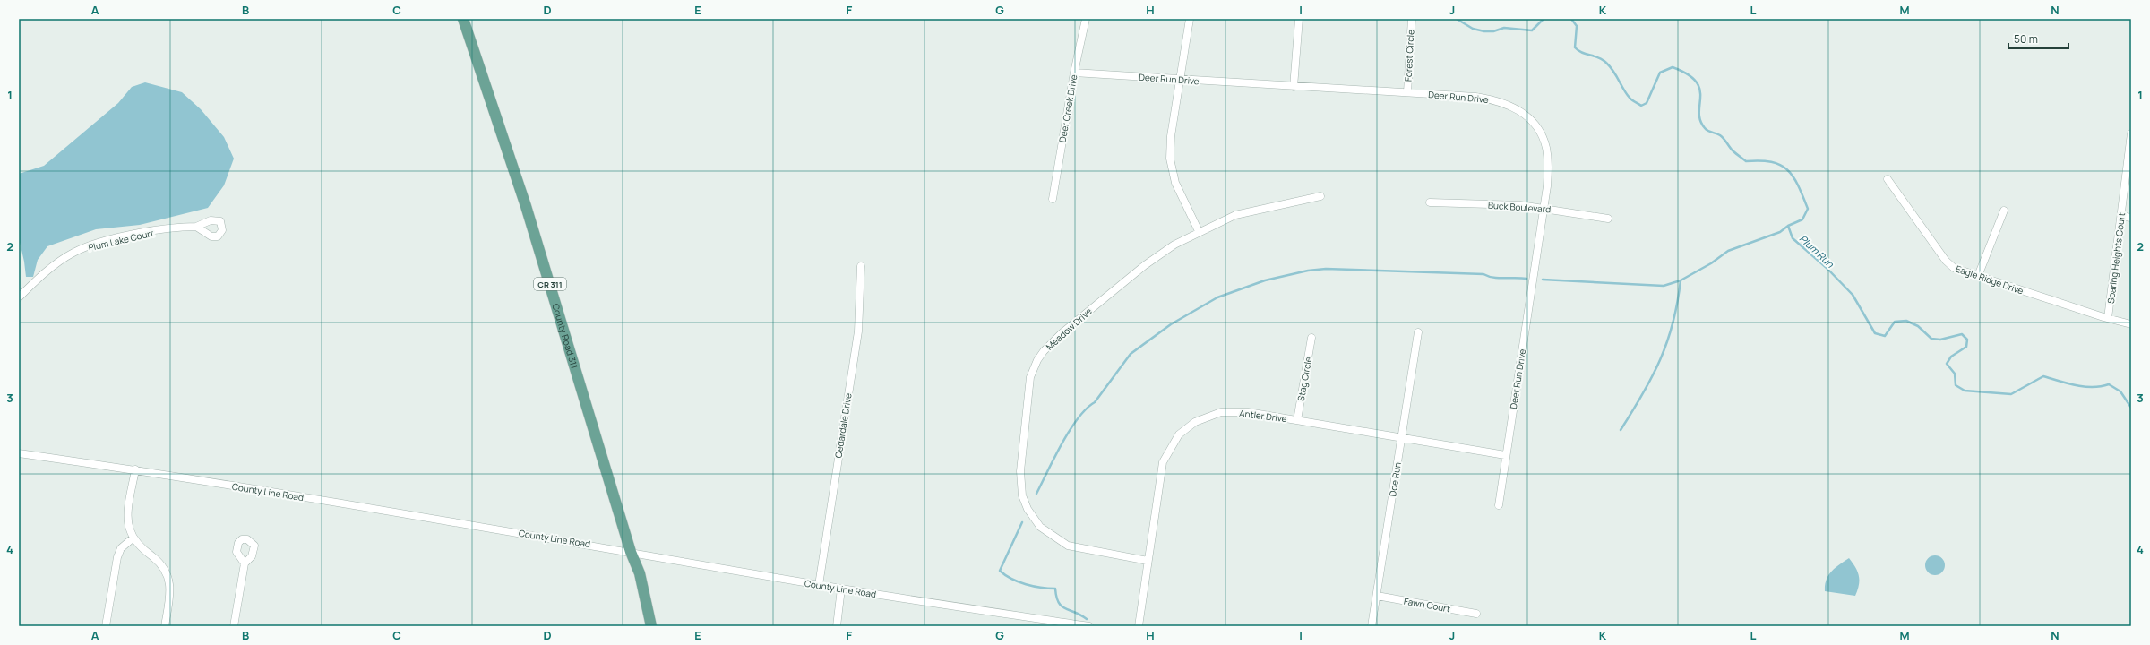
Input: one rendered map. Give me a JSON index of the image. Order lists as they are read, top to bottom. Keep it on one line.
{"streets":{"main road":["CR 311","County Road 311"],"street":["Forest Circle","Deer Run Drive","Deer Creek Drive","Buck Boulevard","Plum Lake Court","Soaring Heights Court","Eagle Ridge Drive","Meadow Drive","Stag Circle","Antler Drive","Cedardale Drive","Doe Run","County Line Road","Fawn Court"]},"crossings":[["Forest Circle","Deer Run Drive"],["Deer Run Drive","Deer Creek Drive"],["Deer Run Drive","Buck Boulevard"],["Deer Run Drive","Antler Drive"],["Soaring Heights Court","Eagle Ridge Drive"],["Meadow Drive","Antler Drive"],["County Road 311","County Line Road"],["Stag Circle","Antler Drive"],["Antler Drive","Doe Run"],["Cedardale Drive","County Line Road"],["Doe Run","Fawn Court"]],"water":["Plum Run"],"scale_bar":"50 m","grid":{"columns":["A","B","C","D","E","F","G","H","I","J","K","L","M","N"],"rows":["1","2","3","4"]}}
